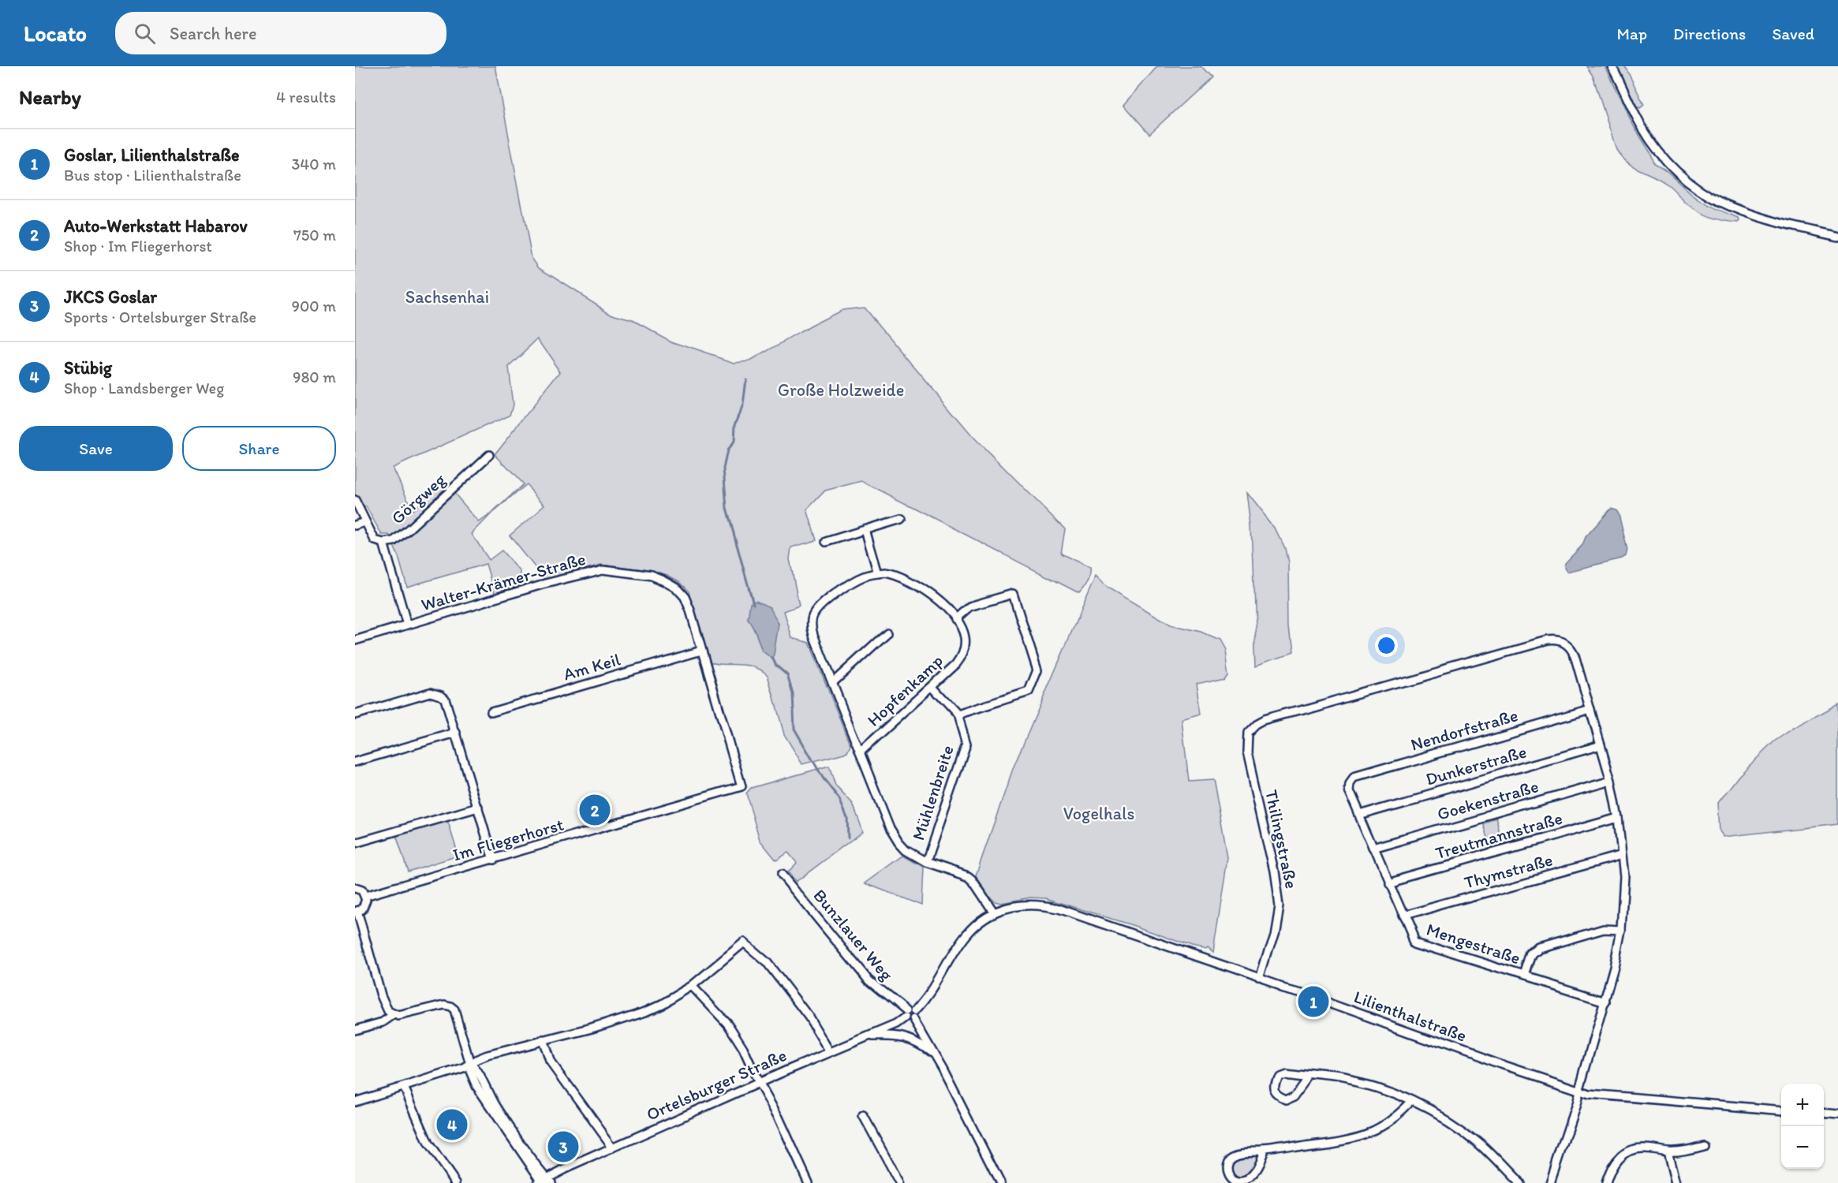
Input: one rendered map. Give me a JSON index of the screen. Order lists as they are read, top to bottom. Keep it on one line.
{"streets":{"street":["Görgweg","Walter-Krämer-Straße","Am Keil","Hopfenkamp","Nendorfstraße","Dunkerstraße","Mühlenbreite","Goekenstraße","Treutmannstraße","Im Fliegerhorst","Thilingstraße","Thymstraße","Bunzlauer Weg","Mengestraße","Lilienthalstraße","Ortelsburger Straße"]},"crossings":[["Walter-Krämer-Straße","Am Keil"],["Walter-Krämer-Straße","Im Fliegerhorst"],["Hopfenkamp","Mühlenbreite"],["Nendorfstraße","Thilingstraße"],["Nendorfstraße","Mengestraße"],["Dunkerstraße","Mengestraße"],["Goekenstraße","Mengestraße"],["Treutmannstraße","Mengestraße"],["Thilingstraße","Lilienthalstraße"],["Thymstraße","Mengestraße"],["Bunzlauer Weg","Lilienthalstraße"],["Bunzlauer Weg","Ortelsburger Straße"],["Lilienthalstraße","Ortelsburger Straße"]],"parks":["Sachsenhai","Große Holzweide","Vogelhals"],"page":{"header":"Locato","search":"Search here","nav":["Map","Directions","Saved"],"heading":["Nearby","4 results"],"list":[{"mark":"1","name":"Goslar, Lilienthalstraße","note":"Bus stop · Lilienthalstraße","value":"340 m"},{"mark":"2","name":"Auto-Werkstatt Habarov","note":"Shop · Im Fliegerhorst","value":"750 m"},{"mark":"3","name":"JKCS Goslar","note":"Sports · Ortelsburger Straße","value":"900 m"},{"mark":"4","name":"Stübig","note":"Shop · Landsberger Weg","value":"980 m"}],"buttons":["Save","Share"],"pins":["2","1","4","3"],"map_buttons":["+","−"]}}
